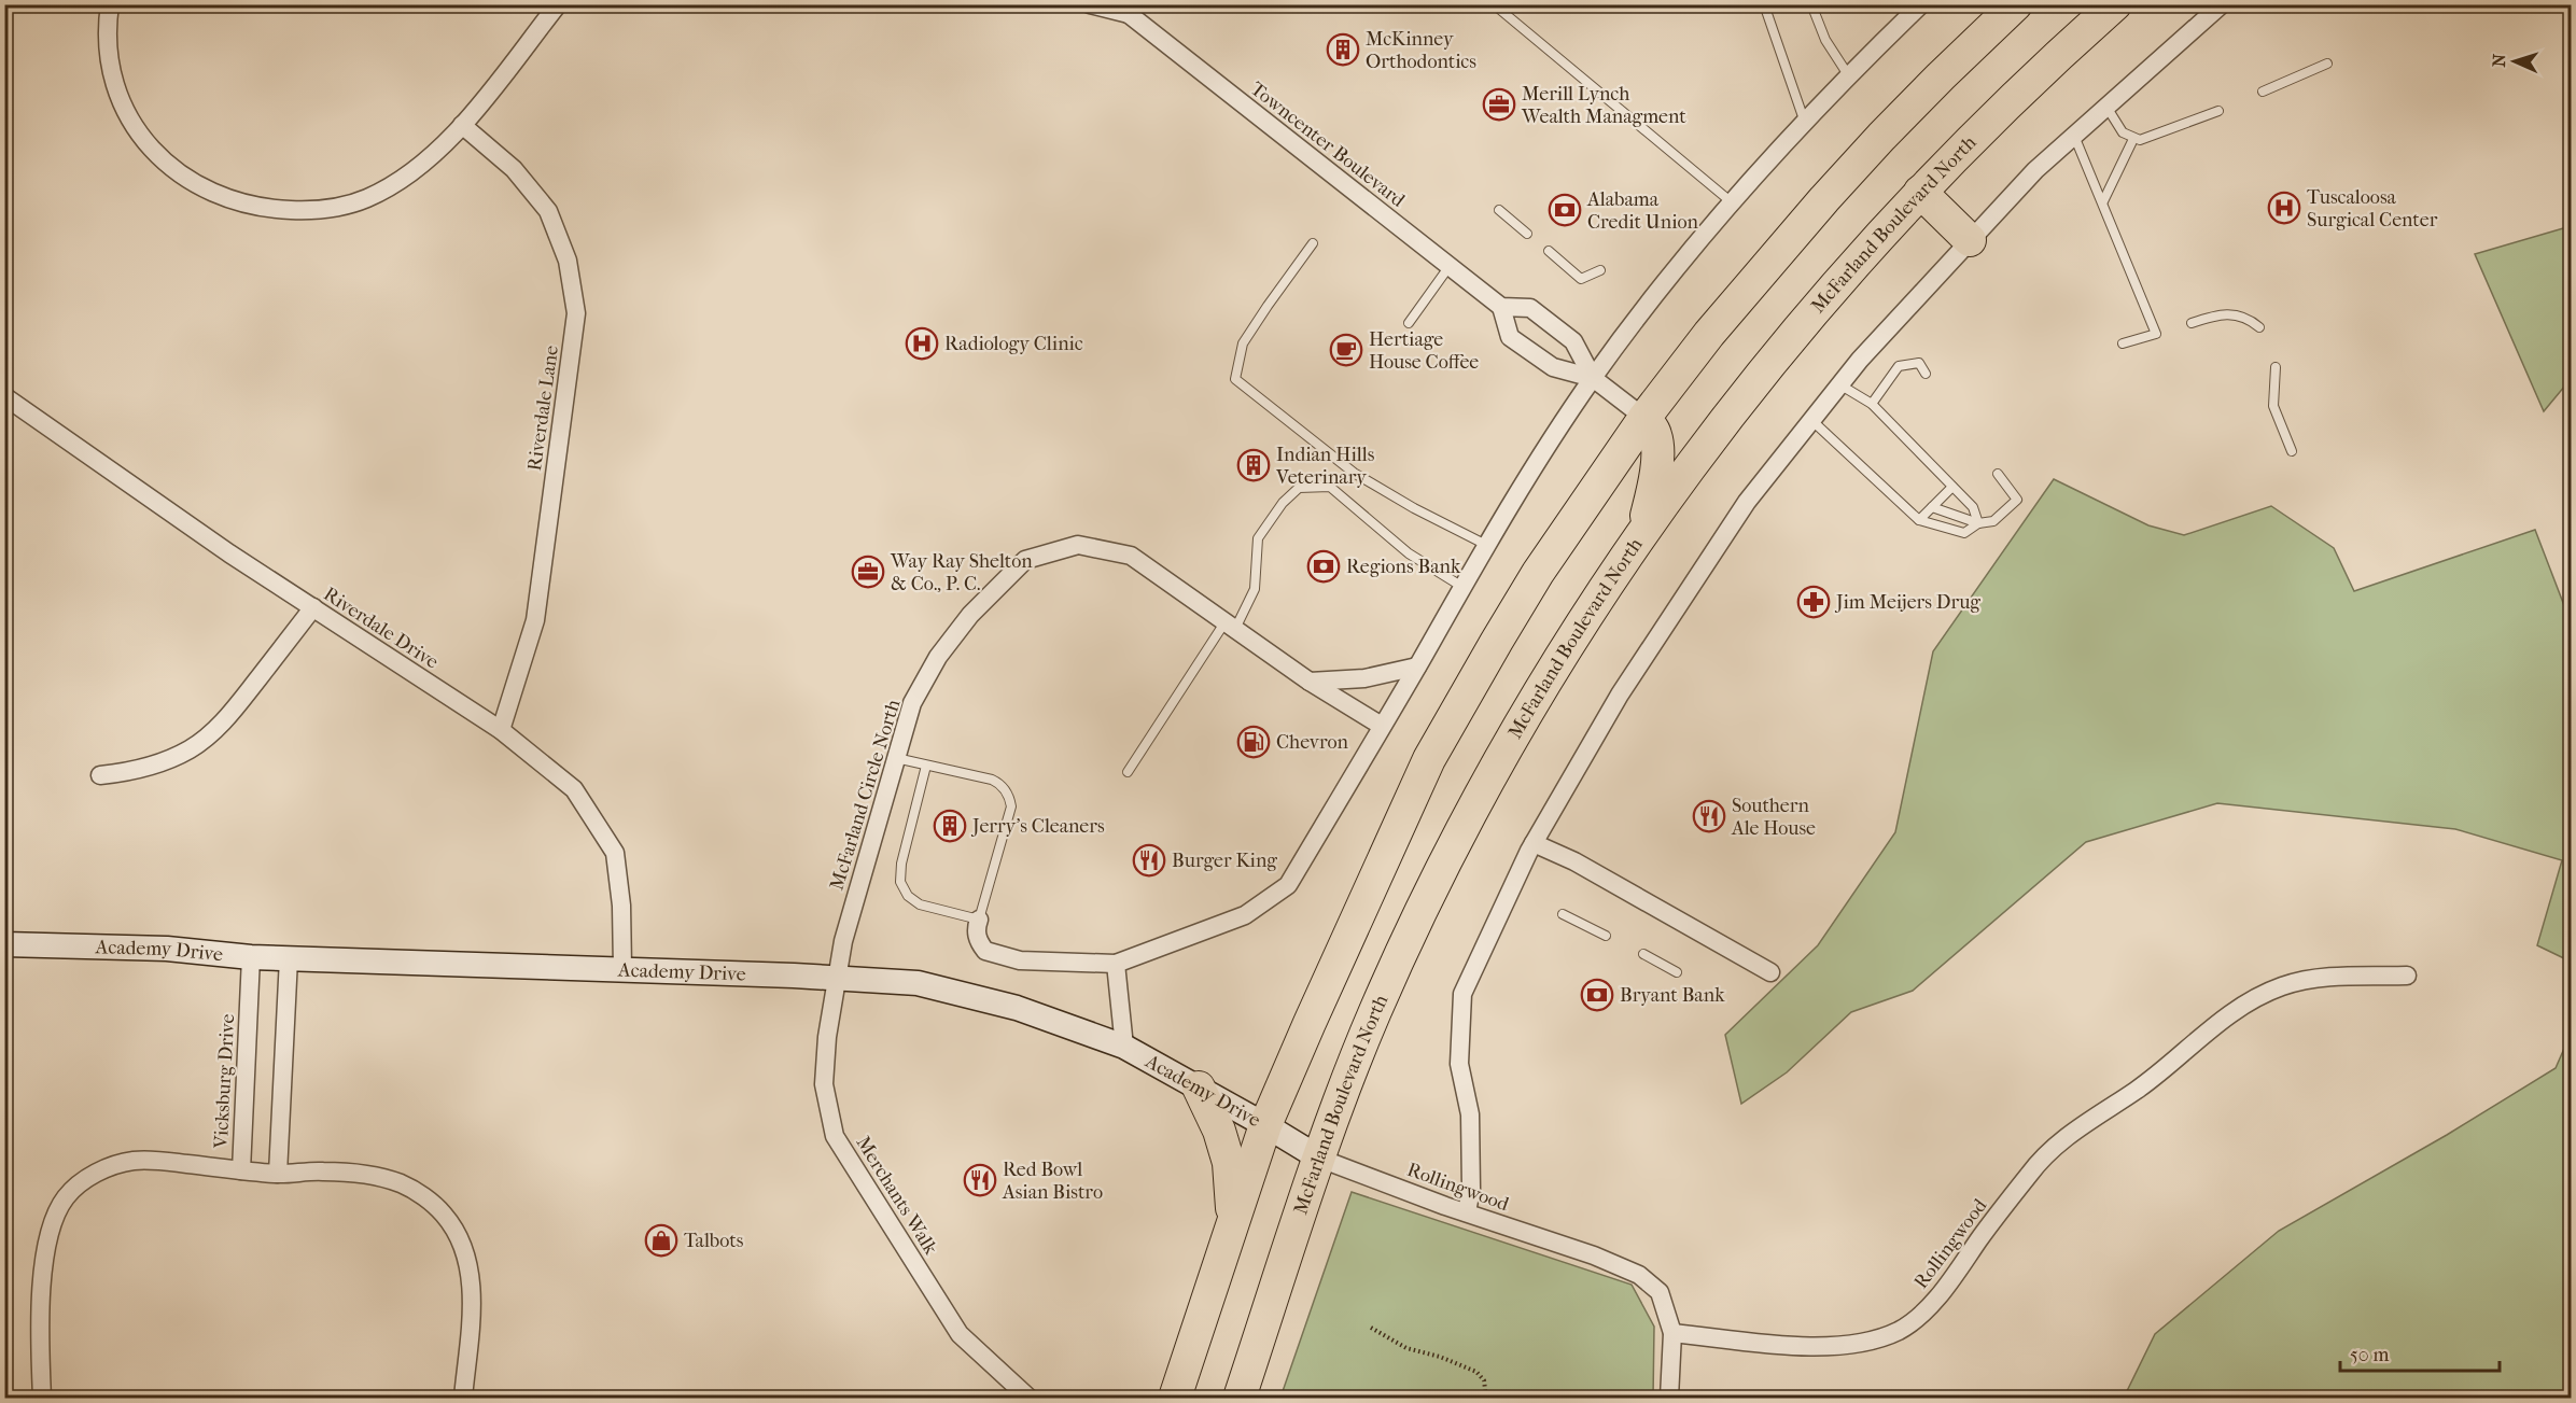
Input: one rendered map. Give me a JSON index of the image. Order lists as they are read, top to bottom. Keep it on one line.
{"streets":{"highway":["McFarland Boulevard North"],"street":["Towncenter Boulevard","Riverdale Lane","Riverdale Drive","McFarland Circle North","Academy Drive","Vicksburg Drive","Rollingwood","Merchants Walk"]},"crossings":[["McFarland Boulevard North","Academy Drive"],["McFarland Boulevard North","Rollingwood"],["Riverdale Lane","Riverdale Drive"],["Riverdale Drive","Academy Drive"],["McFarland Circle North","Academy Drive"],["McFarland Circle North","Merchants Walk"],["Academy Drive","Vicksburg Drive"],["Academy Drive","Rollingwood"],["Academy Drive","Merchants Walk"]],"places":{"building":["McKinney Orthodontics","Indian Hills Veterinary","Jerry's Cleaners"],"office":["Merill Lynch Wealth Managment","Way Ray Shelton & Co., P. C."],"hospital":["Tuscaloosa Surgical Center","Radiology Clinic"],"bank":["Alabama Credit Union","Regions Bank","Bryant Bank"],"cafe":["Hertiage House Coffee"],"pharmacy":["Jim Meijers Drug"],"fuel station":["Chevron"],"restaurant":["Southern Ale House","Burger King","Red Bowl Asian Bistro"],"shop":["Talbots"]},"scale_bar":"50 m","north":"left"}
